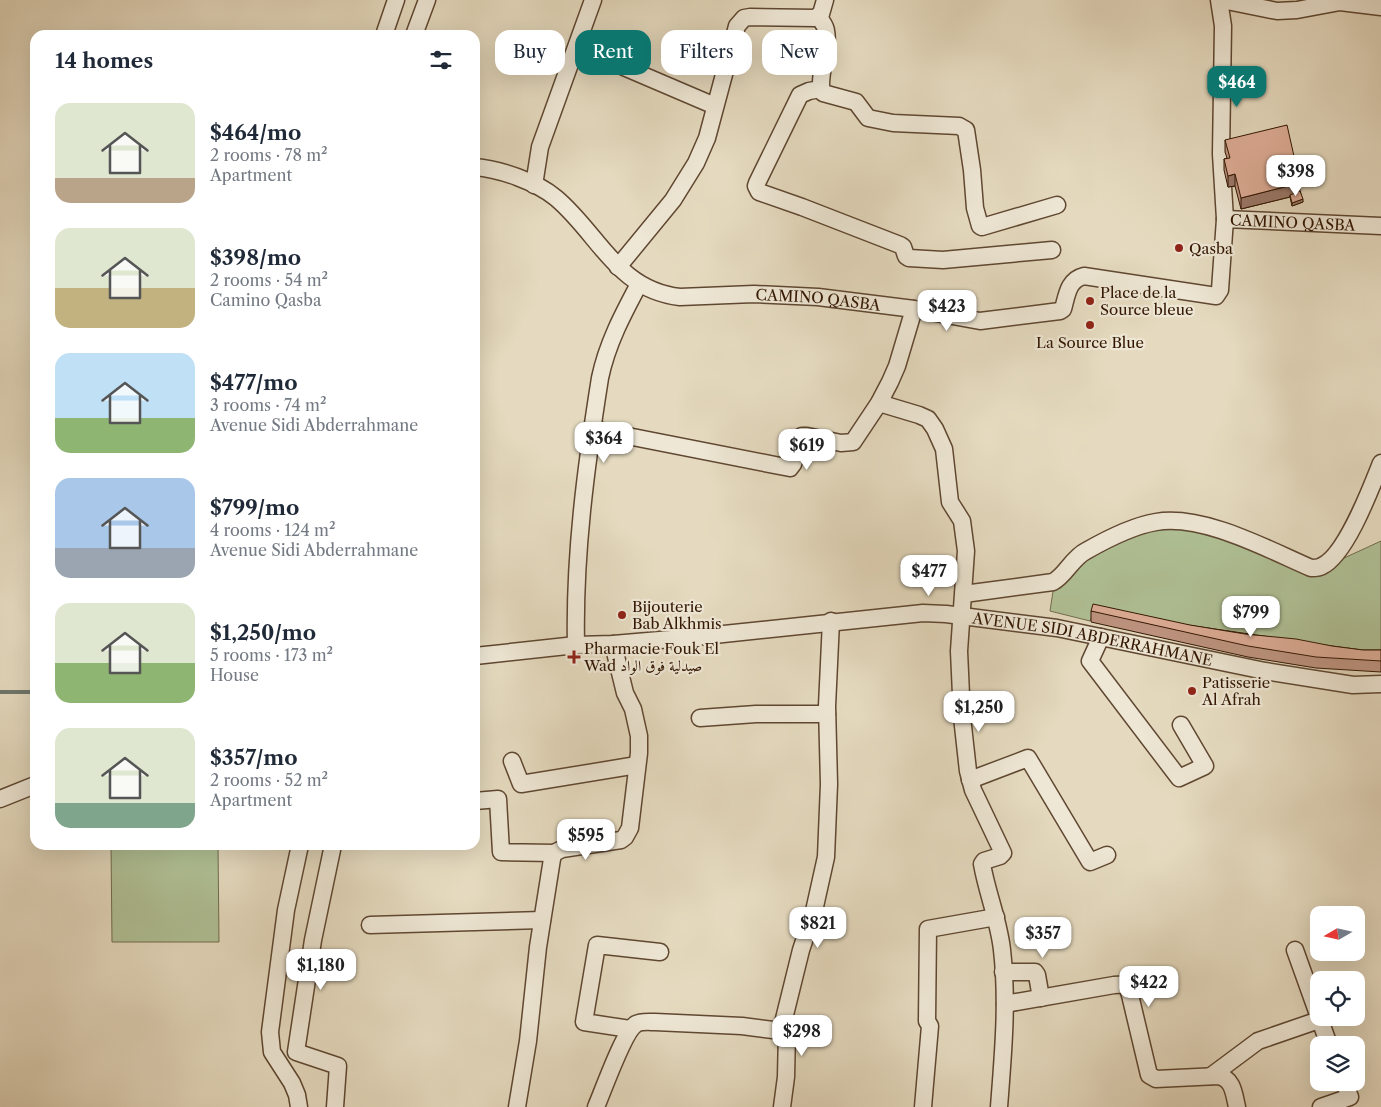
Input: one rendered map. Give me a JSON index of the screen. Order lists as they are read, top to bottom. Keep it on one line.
{"streets":{"street":["CAMINO QASBA","AVENUE SIDI ABDERRAHMANE"]},"places":{"other":["Qasba","Place de la Source bleue","La Source Blue","Bijouterie Bab Alkhmis","Patisserie Al Afrah"],"health":["Pharmacie Fouk El Wad صيدلية فوق الواد"]},"north":"left","page":{"chip":["Buy","Rent","Filters","New"],"heading":"14 homes","price":["$464","$398","$423","$364","$619","$477","$799","$1,250","$595","$821","$357","$1,180","$422","$298"],"list":[{"name":"$464/mo","note":"2 rooms · 78 m² · Apartment"},{"name":"$398/mo","note":"2 rooms · 54 m² · Camino Qasba"},{"name":"$477/mo","note":"3 rooms · 74 m² · Avenue Sidi Abderrahmane"},{"name":"$799/mo","note":"4 rooms · 124 m² · Avenue Sidi Abderrahmane"},{"name":"$1,250/mo","note":"5 rooms · 173 m² · House"},{"name":"$357/mo","note":"2 rooms · 52 m² · Apartment"}]}}
